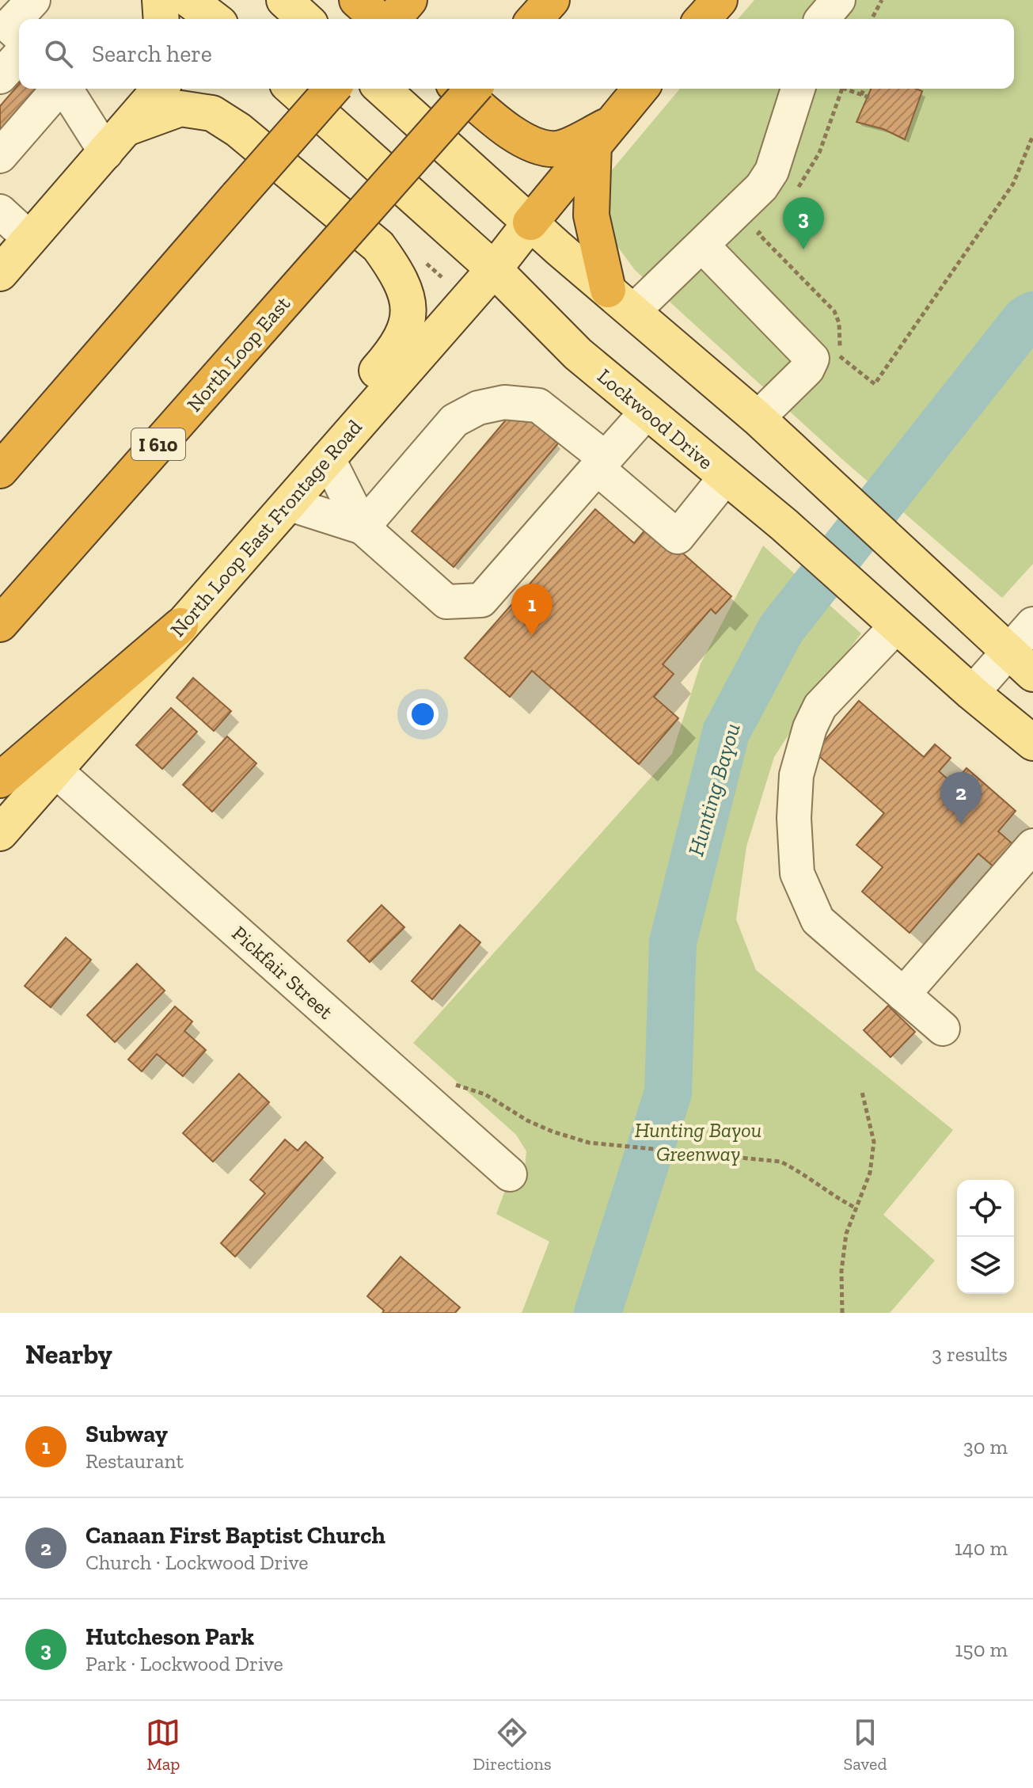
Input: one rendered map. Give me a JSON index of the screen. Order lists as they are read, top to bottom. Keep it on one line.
{"streets":{"highway":["North Loop East","I 610"],"main road":["Lockwood Drive","North Loop East Frontage Road"],"street":["Pickfair Street"]},"crossings":[["Lockwood Drive","North Loop East Frontage Road"],["North Loop East Frontage Road","Pickfair Street"]],"water":["Hunting Bayou"],"parks":["Hunting Bayou Greenway"],"page":{"search":"Search here","pins":["3","1","2"],"heading":["Nearby","3 results"],"list":[{"mark":"1","name":"Subway","note":"Restaurant","value":"30 m"},{"mark":"2","name":"Canaan First Baptist Church","note":"Church · Lockwood Drive","value":"140 m"},{"mark":"3","name":"Hutcheson Park","note":"Park · Lockwood Drive","value":"150 m"}],"nav":["Map","Directions","Saved"]}}
